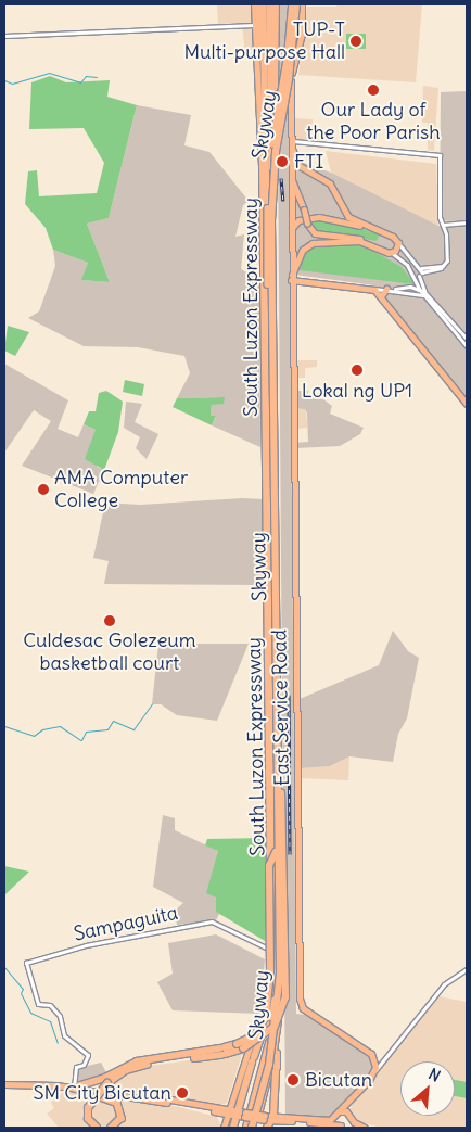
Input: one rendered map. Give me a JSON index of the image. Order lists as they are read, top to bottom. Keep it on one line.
{"streets":{"highway":["Skyway","South Luzon Expressway"],"main road":["East Service Road"],"street":["Sampaguita"]},"crossings":[["Skyway","South Luzon Expressway"]],"places":["TUP-T Multi-purpose Hall","Our Lady of the Poor Parish","FTI","Lokal ng UP1","AMA Computer College","Culdesac Golezeum basketball court","Bicutan","SM City Bicutan"],"north":"top right"}
